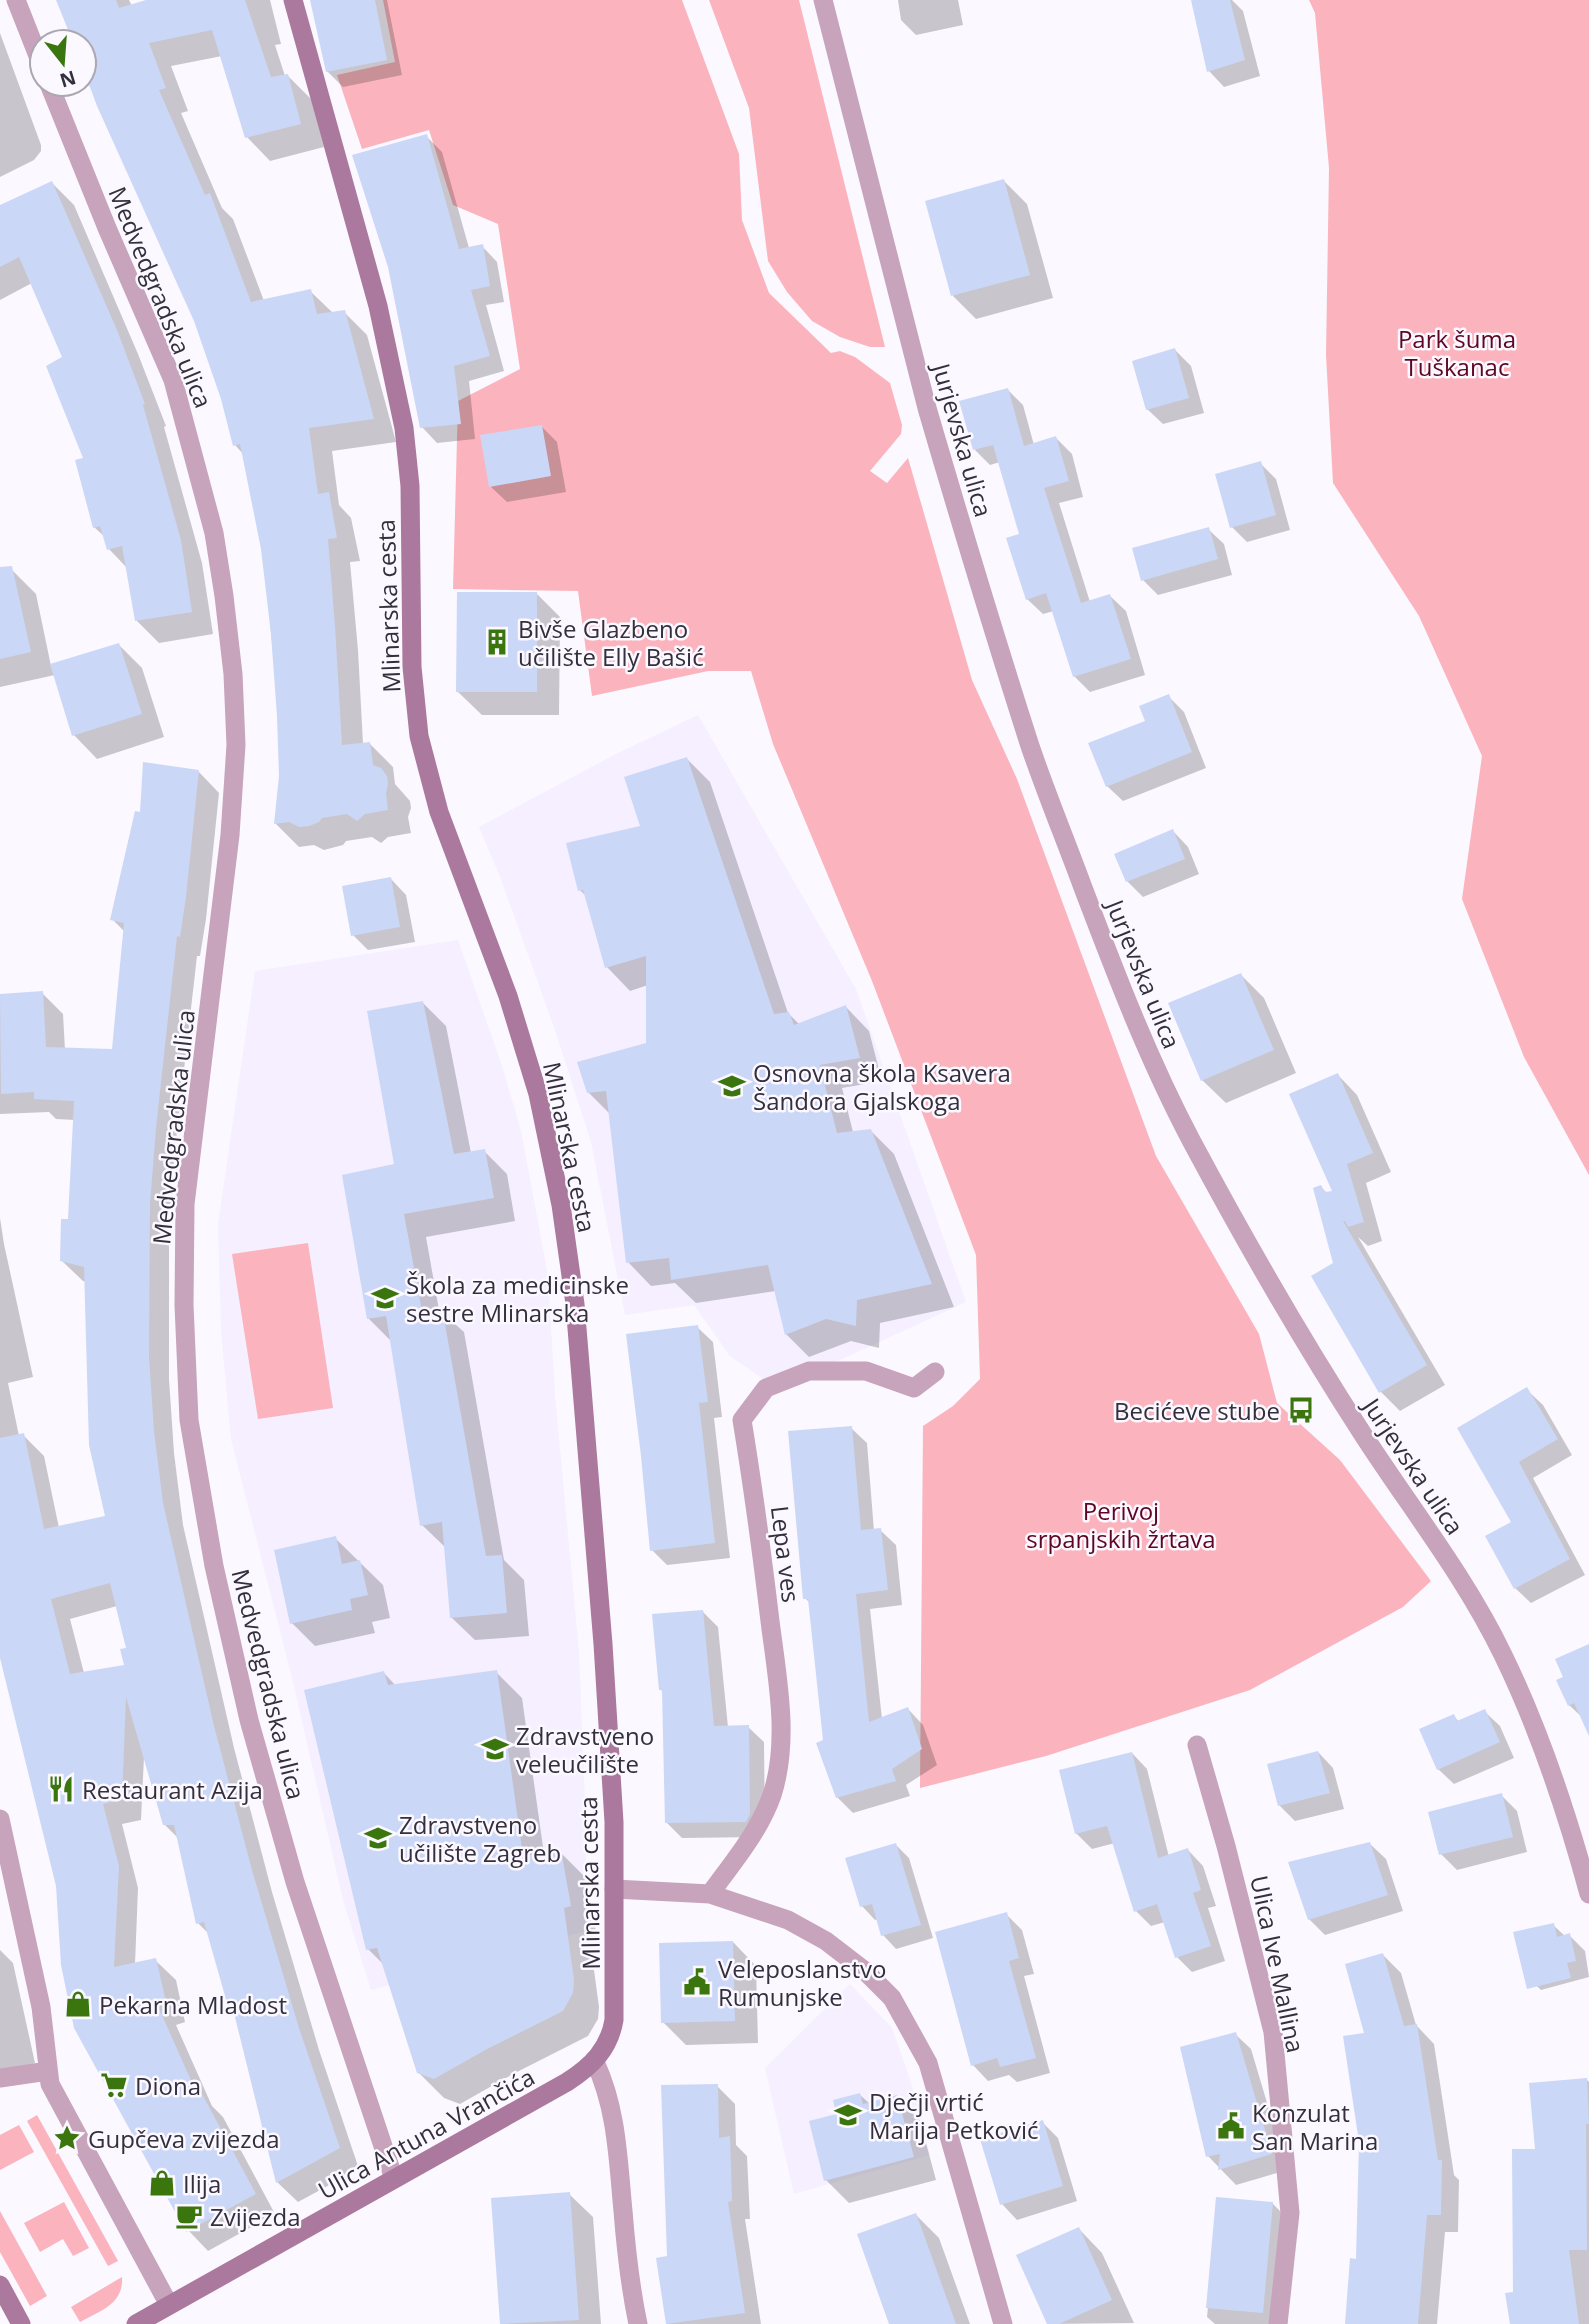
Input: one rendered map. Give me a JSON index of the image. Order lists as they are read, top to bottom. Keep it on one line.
{"streets":{"main road":["Mlinarska cesta","Ulica Antuna Vrančića"],"street":["Medvedgradska ulica","Jurjevska ulica","Lepa ves","Ulica Ive Mallina"]},"crossings":[["Medvedgradska ulica","Ulica Antuna Vrančića"],["Mlinarska cesta","Ulica Antuna Vrančića"]],"parks":["Park šuma Tuškanac","Perivoj srpanjskih žrtava"],"places":{"building":["Bivše Glazbeno učilište Elly Bašić"],"school or university":["Osnovna škola Ksavera Šandora Gjalskoga","Škola za medicinske sestre Mlinarska","Zdravstveno veleučilište","Zdravstveno učilište Zagreb","Dječji vrtić Marija Petković"],"bus stop":["Becićeve stube"],"restaurant":["Restaurant Azija"],"public building":["Veleposlanstvo Rumunjske","Konzulat San Marina"],"shop":["Pekarna Mladost","Ilija"],"supermarket":["Diona"],"place":["Gupčeva zvijezda"],"cafe":["Zvijezda"]},"north":"bottom"}
